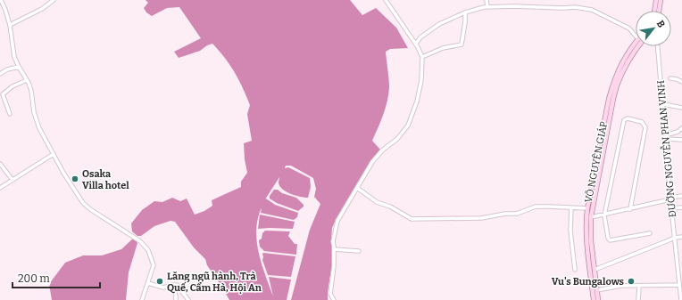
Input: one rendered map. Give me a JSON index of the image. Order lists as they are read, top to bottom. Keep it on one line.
{"streets":{"main road":["VÕ NGUYÊN GIÁP"],"street":["ĐƯỜNG NGUYỄN PHAN VINH"]},"places":["Osaka Villa hotel","Lăng ngũ hành, Trà Quế, Cẩm Hà, Hội An","Vu's Bungalows"],"scale_bar":"200 m","north":"top right"}
